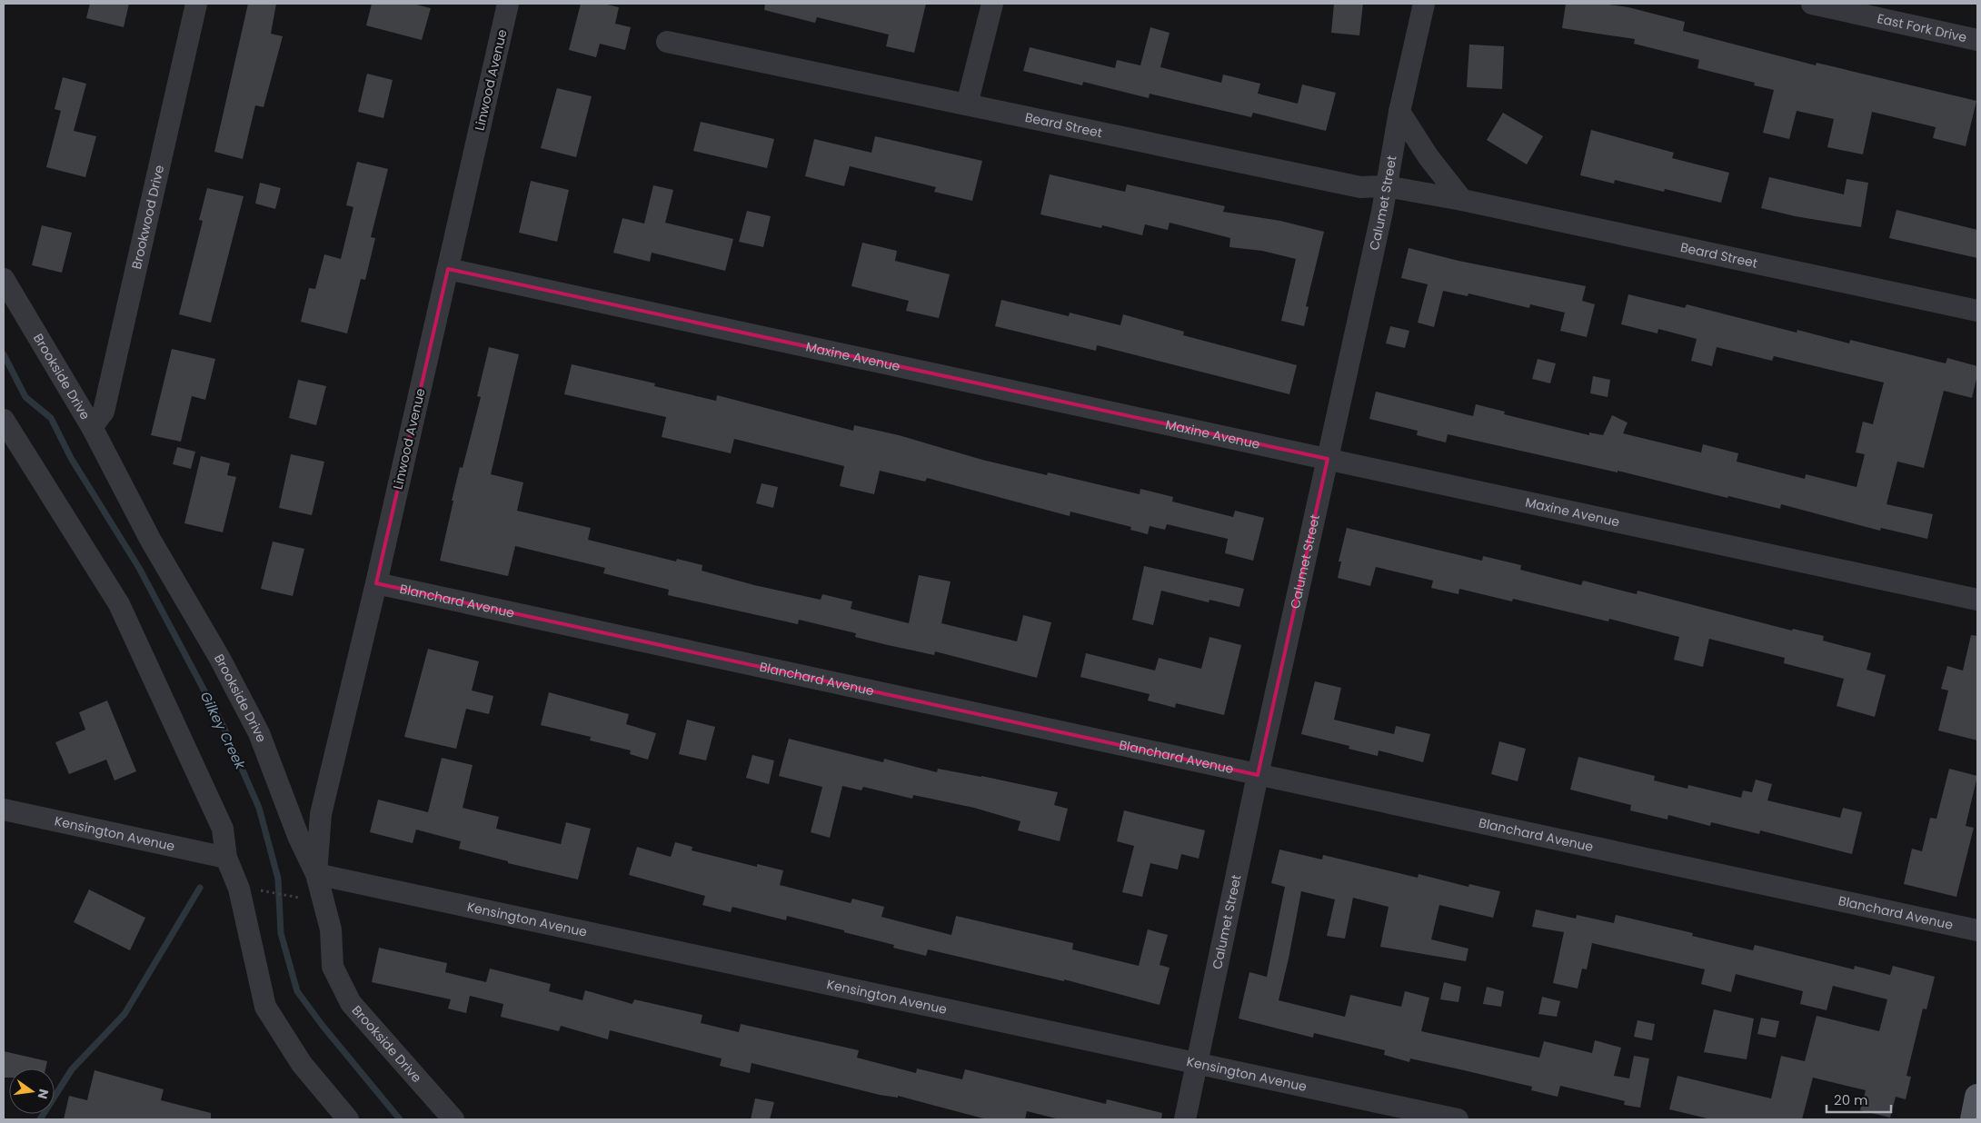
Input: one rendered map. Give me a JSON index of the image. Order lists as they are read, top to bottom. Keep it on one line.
{"streets":{"street":["East Fork Drive","Linwood Avenue","Beard Street","Calumet Street","Brookwood Drive","Maxine Avenue","Brookside Drive","Blanchard Avenue","Kensington Avenue"]},"crossings":[["Linwood Avenue","Maxine Avenue"],["Linwood Avenue","Brookside Drive"],["Linwood Avenue","Blanchard Avenue"],["Linwood Avenue","Kensington Avenue"],["Beard Street","Calumet Street"],["Calumet Street","Maxine Avenue"],["Calumet Street","Blanchard Avenue"],["Calumet Street","Kensington Avenue"],["Brookwood Drive","Brookside Drive"],["Brookside Drive","Kensington Avenue"]],"water":["Gilkey Creek"],"scale_bar":"20 m","north":"right"}
